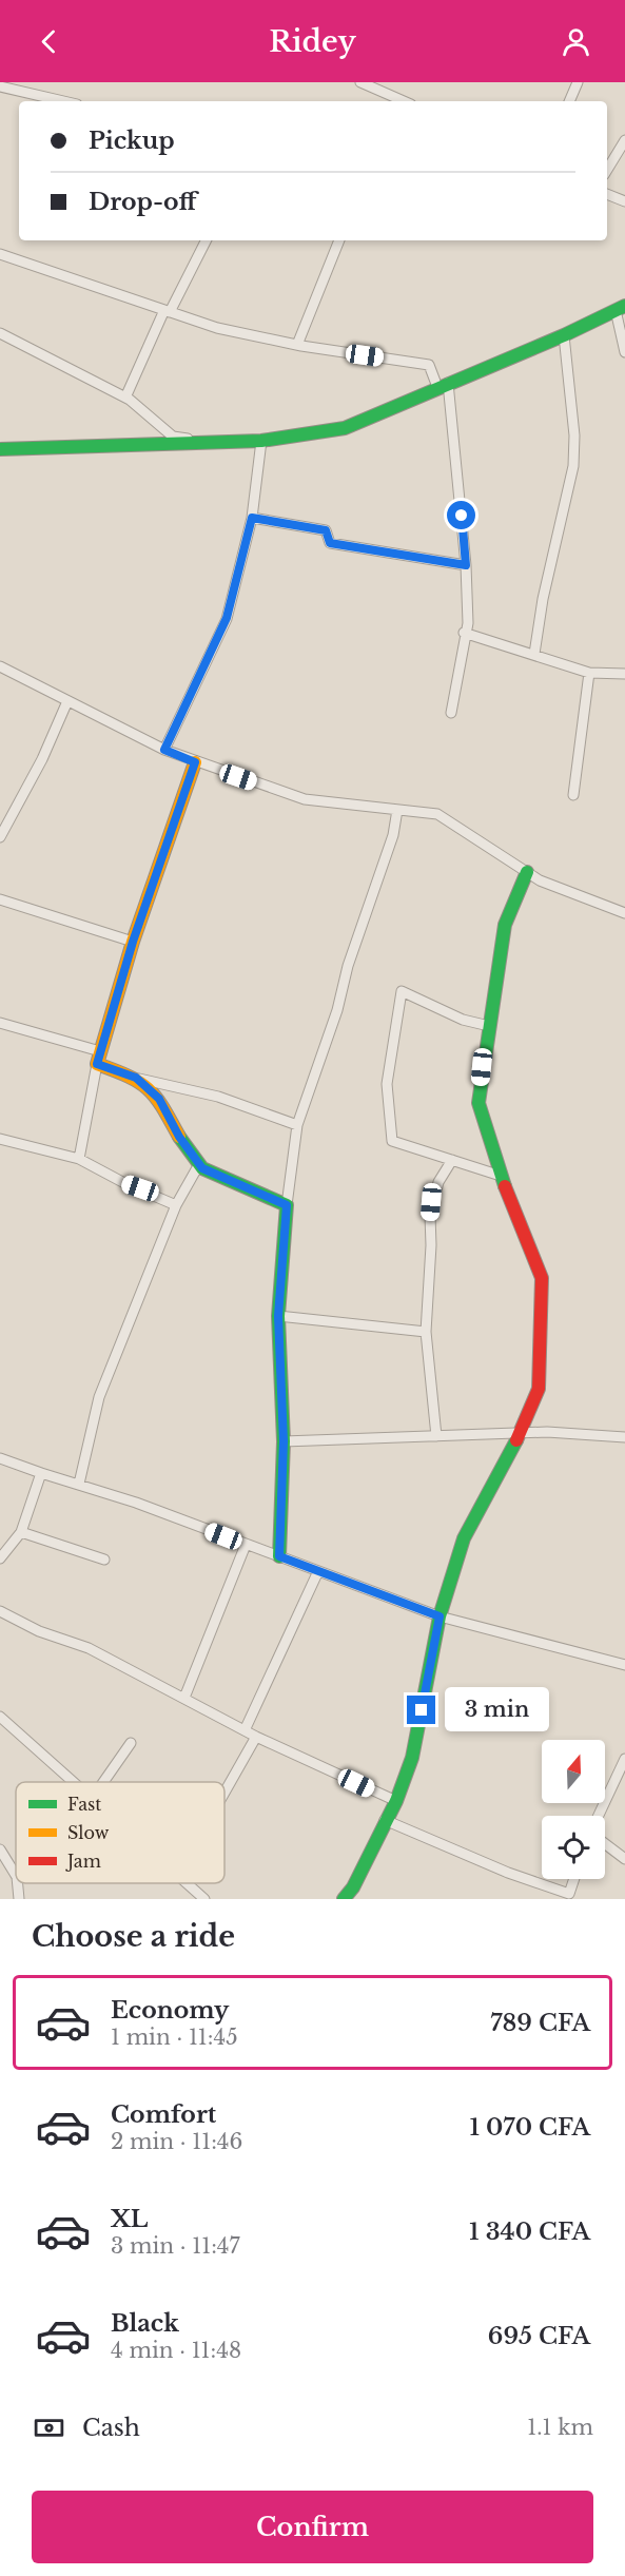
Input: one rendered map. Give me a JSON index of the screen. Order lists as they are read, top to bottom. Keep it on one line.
{"legend":["Fast","Slow","Jam"],"north":"top","page":{"header":"Ridey","banner":["Pickup","Drop-off"],"bubble":"3 min","heading":"Choose a ride","list":[{"name":"Economy","note":"1 min · 11:45","value":"789 CFA"},{"name":"Comfort","note":"2 min · 11:46","value":"1 070 CFA"},{"name":"XL","note":"3 min · 11:47","value":"1 340 CFA"},{"name":"Black","note":"4 min · 11:48","value":"695 CFA"}],"pay":["Cash","1.1 km"],"buttons":"Confirm"}}
